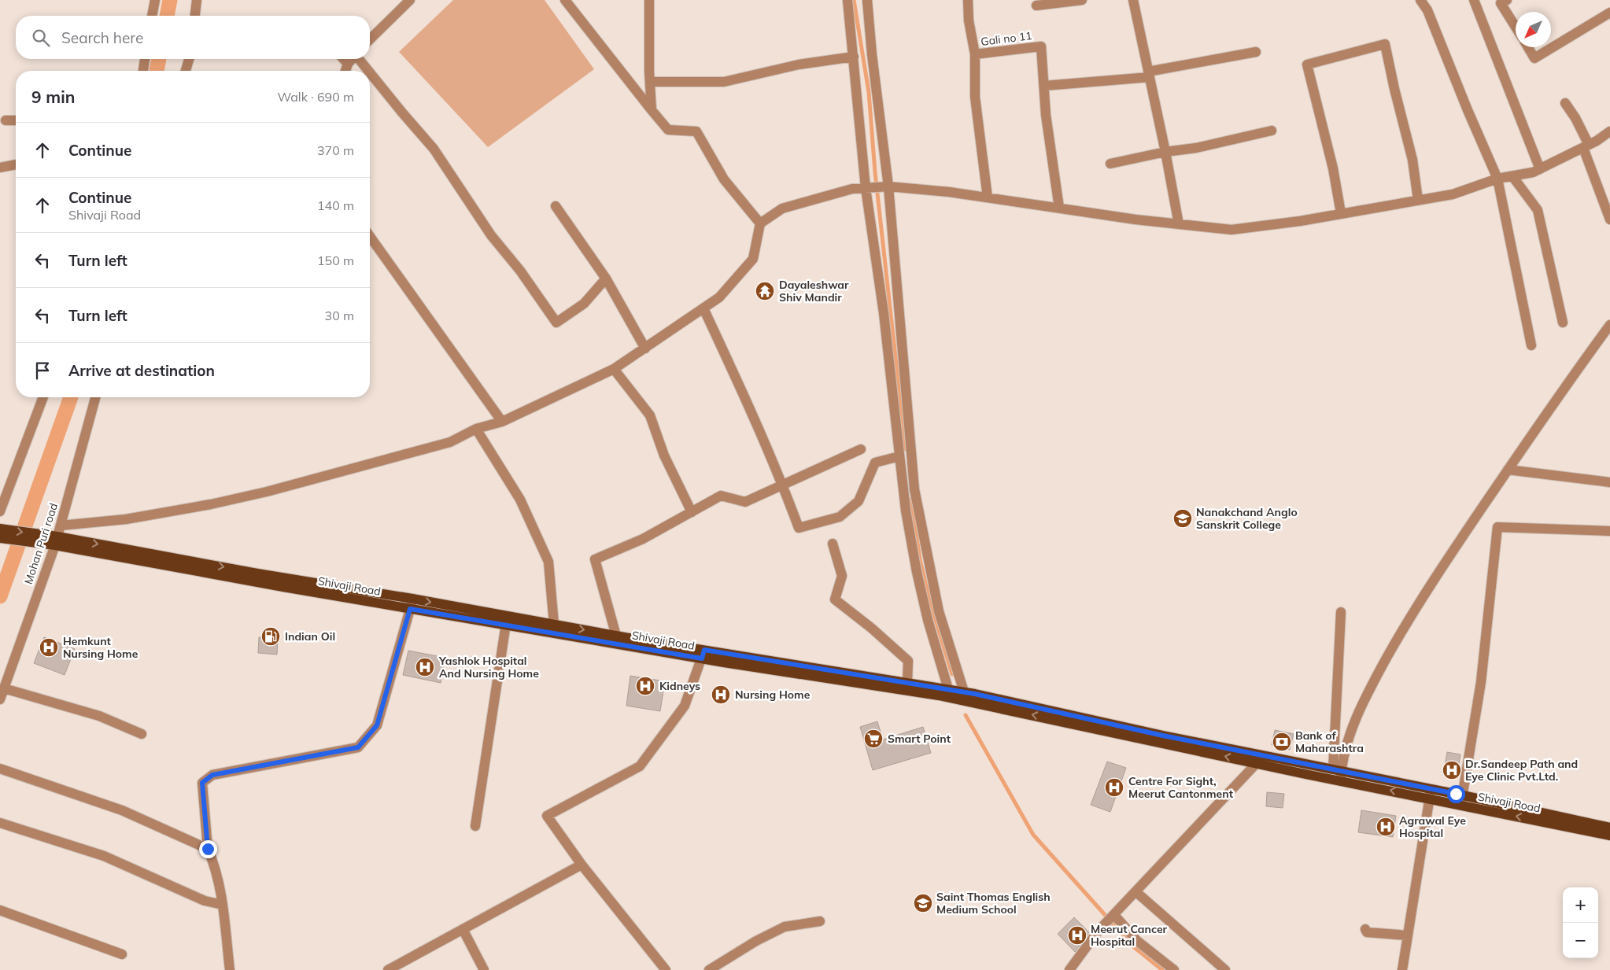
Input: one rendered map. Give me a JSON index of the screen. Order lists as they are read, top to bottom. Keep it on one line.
{"streets":{"main road":["Shivaji Road"],"street":["Gali no 11","Mohan Puri road"]},"crossings":[["Mohan Puri road","Shivaji Road"]],"places":{"temple":["Dayaleshwar Shiv Mandir"],"school or university":["Nanakchand Anglo Sanskrit College","Saint Thomas English Medium School"],"fuel station":["Indian Oil"],"hospital":["Hemkunt Nursing Home","Yashlok Hospital And Nursing Home","Kidneys","Nursing Home","Dr.Sandeep Path and Eye Clinic Pvt.Ltd.","Centre For Sight, Meerut Cantonment","Agrawal Eye Hospital","Meerut Cancer Hospital"],"supermarket":["Smart Point"],"bank":["Bank of Maharashtra"]},"north":"bottom left","page":{"search":"Search here","heading":["9 min","Walk · 690 m"],"list":[["Continue","370 m"],["Continue","Shivaji Road","140 m"],["Turn left","150 m"],["Turn left","30 m"],"Arrive at destination"],"map_buttons":["+","−"]}}
